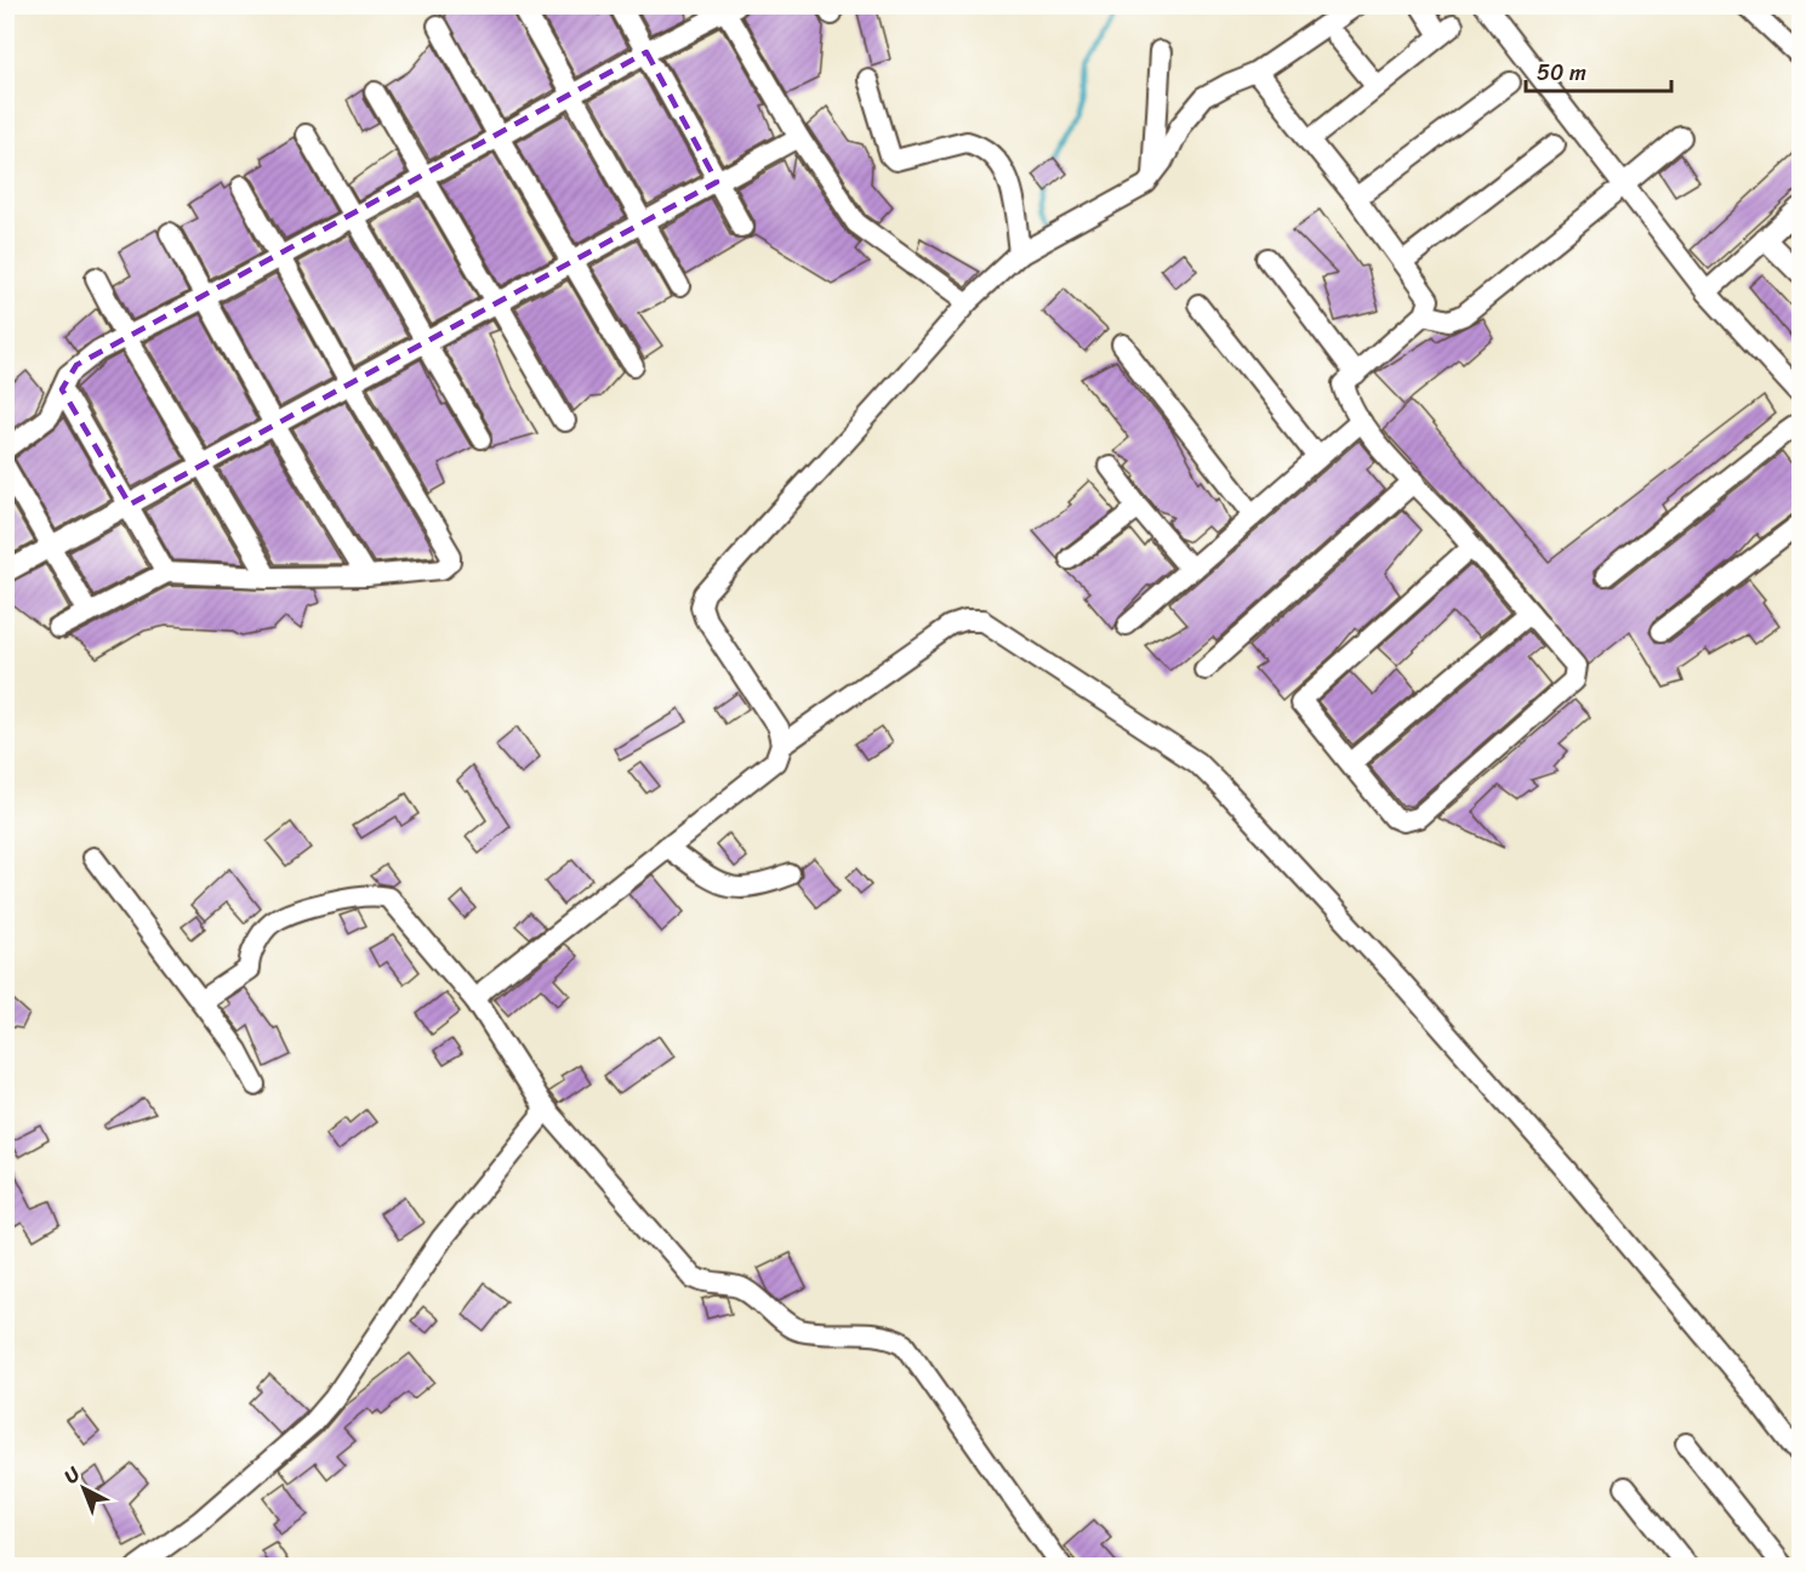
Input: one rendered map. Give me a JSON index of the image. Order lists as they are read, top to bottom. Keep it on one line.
{"scale_bar":"50 m","north":"top left"}
